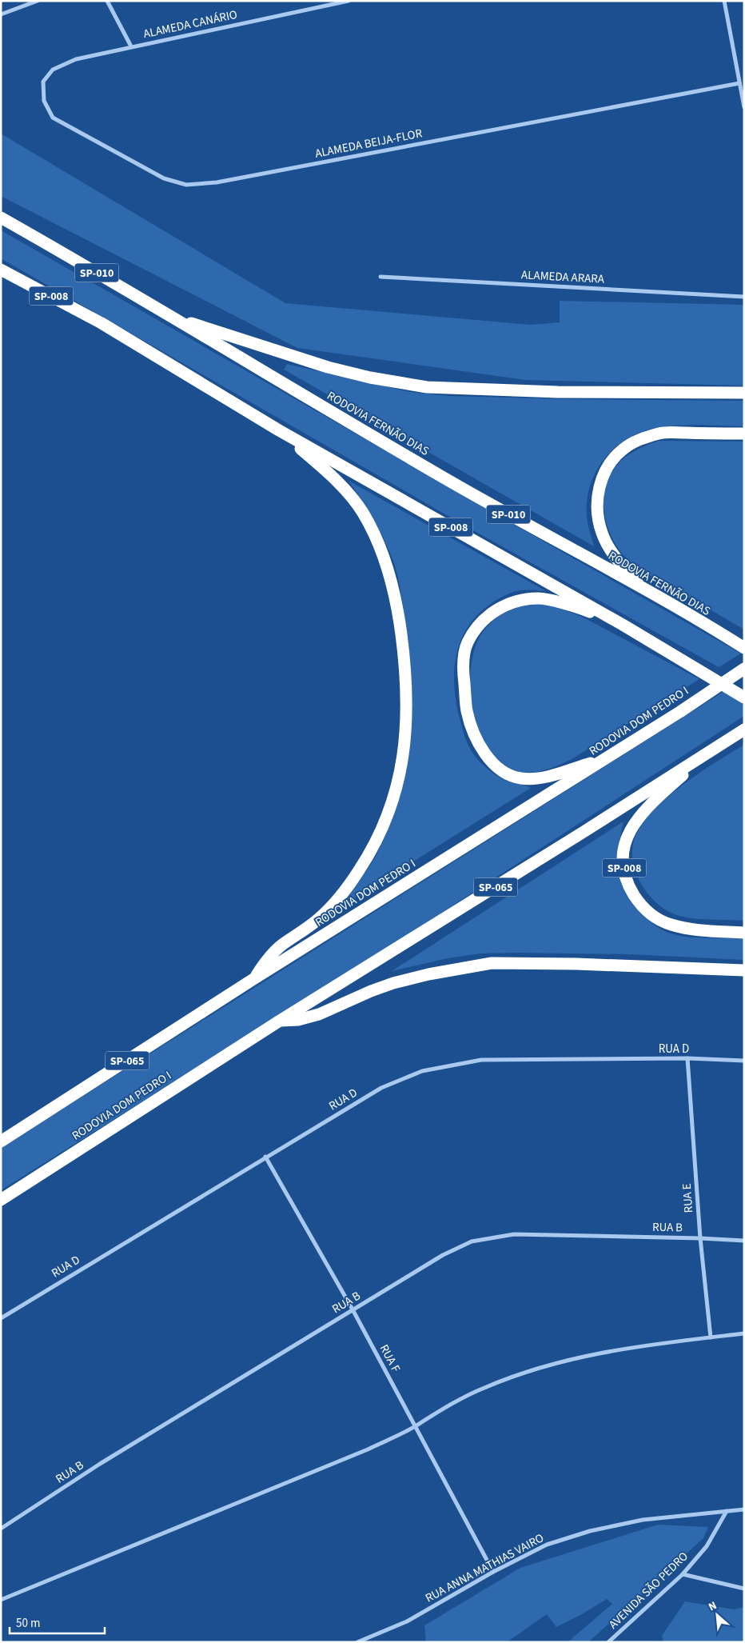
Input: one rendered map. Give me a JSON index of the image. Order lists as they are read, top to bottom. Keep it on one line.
{"streets":{"highway":["SP-010","SP-008","RODOVIA FERNÃO DIAS","RODOVIA DOM PEDRO I","SP-065"],"street":["ALAMEDA CANÁRIO","ALAMEDA BEIJA-FLOR","ALAMEDA ARARA","RUA D","RUA E","RUA B","RUA F","RUA ANNA MATHIAS VAIRO","AVENIDA SÃO PEDRO"]},"crossings":[["ALAMEDA CANÁRIO","ALAMEDA BEIJA-FLOR"],["SP-008","RODOVIA DOM PEDRO I"],["RUA D","RUA E"],["RUA D","RUA F"],["RUA E","RUA B"],["RUA B","RUA F"],["RUA F","RUA ANNA MATHIAS VAIRO"],["RUA ANNA MATHIAS VAIRO","AVENIDA SÃO PEDRO"]],"scale_bar":"50 m","north":"top left"}
